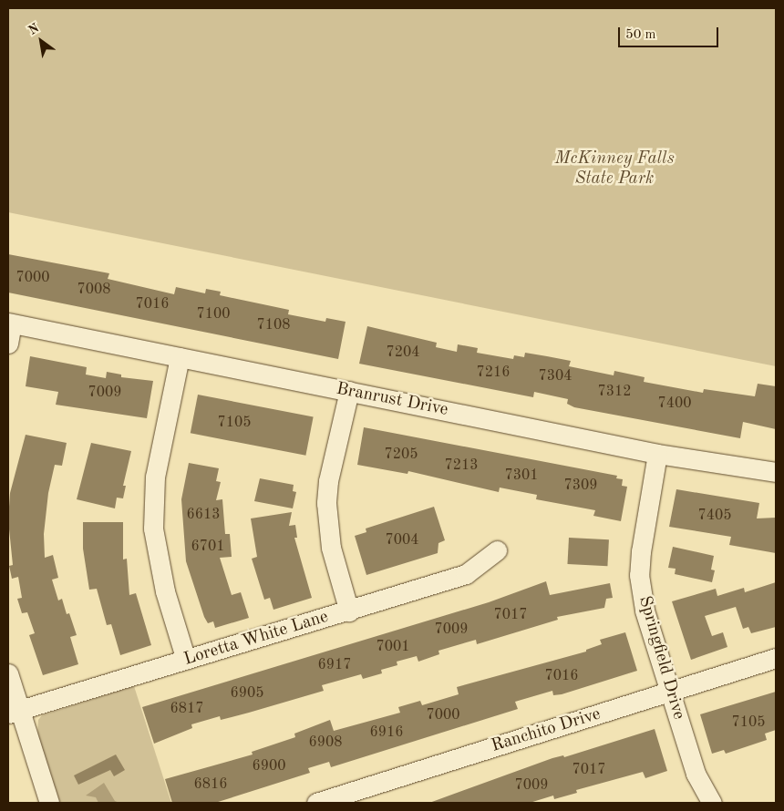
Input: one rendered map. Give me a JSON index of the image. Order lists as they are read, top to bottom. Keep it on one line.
{"streets":{"street":["Branrust Drive","Loretta White Lane","Springfield Drive","Ranchito Drive"]},"crossings":[["Branrust Drive","Springfield Drive"],["Springfield Drive","Ranchito Drive"]],"parks":["McKinney Falls State Park"],"house_numbers":["7000","7008","7016","7100","7108","7204","7216","7304","7312","7009","7400","7105","7205","7213","7301","7309","6613","7405","7004","6701","7017","7009","7001","6917","7016","6905","6817","7000","7105","6916","6908","6900","7017","6816","7009"],"scale_bar":"50 m","north":"top left"}
